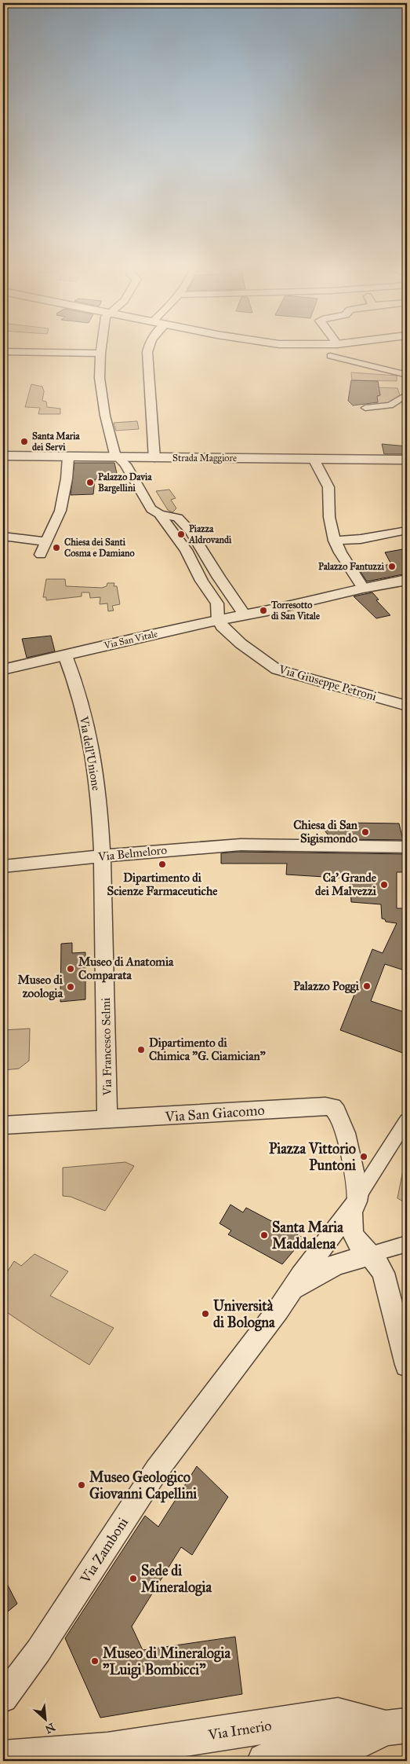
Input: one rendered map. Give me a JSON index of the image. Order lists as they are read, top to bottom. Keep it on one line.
{"streets":{"street":["Strada Maggiore","Via San Vitale","Via Giuseppe Petroni","Via dell'Unione","Via Belmeloro","Via Francesco Selmi","Via San Giacomo","Via Zamboni","Via Irnerio"]},"crossings":[["Via San Vitale","Via Giuseppe Petroni"],["Via San Vitale","Via dell'Unione"],["Via dell'Unione","Via Belmeloro"],["Via dell'Unione","Via Francesco Selmi"],["Via Belmeloro","Via Francesco Selmi"],["Via Francesco Selmi","Via San Giacomo"],["Via San Giacomo","Via Zamboni"]],"places":["Santa Maria dei Servi","Palazzo Davia Bargellini","Piazza Aldrovandi","Chiesa dei Santi Cosma e Damiano","Palazzo Fantuzzi","Torresotto di San Vitale","Chiesa di San Sigismondo","Dipartimento di Scienze Farmaceutiche","Ca' Grande dei Malvezzi","Museo di Anatomia Comparata","Palazzo Poggi","Museo di zoologia","Dipartimento di Chimica \"G. Ciamician\"","Piazza Vittorio Puntoni","Santa Maria Maddalena","Università di Bologna","Museo Geologico Giovanni Capellini","Sede di Mineralogia","Museo di Mineralogia \"Luigi Bombicci\""],"north":"bottom right"}
